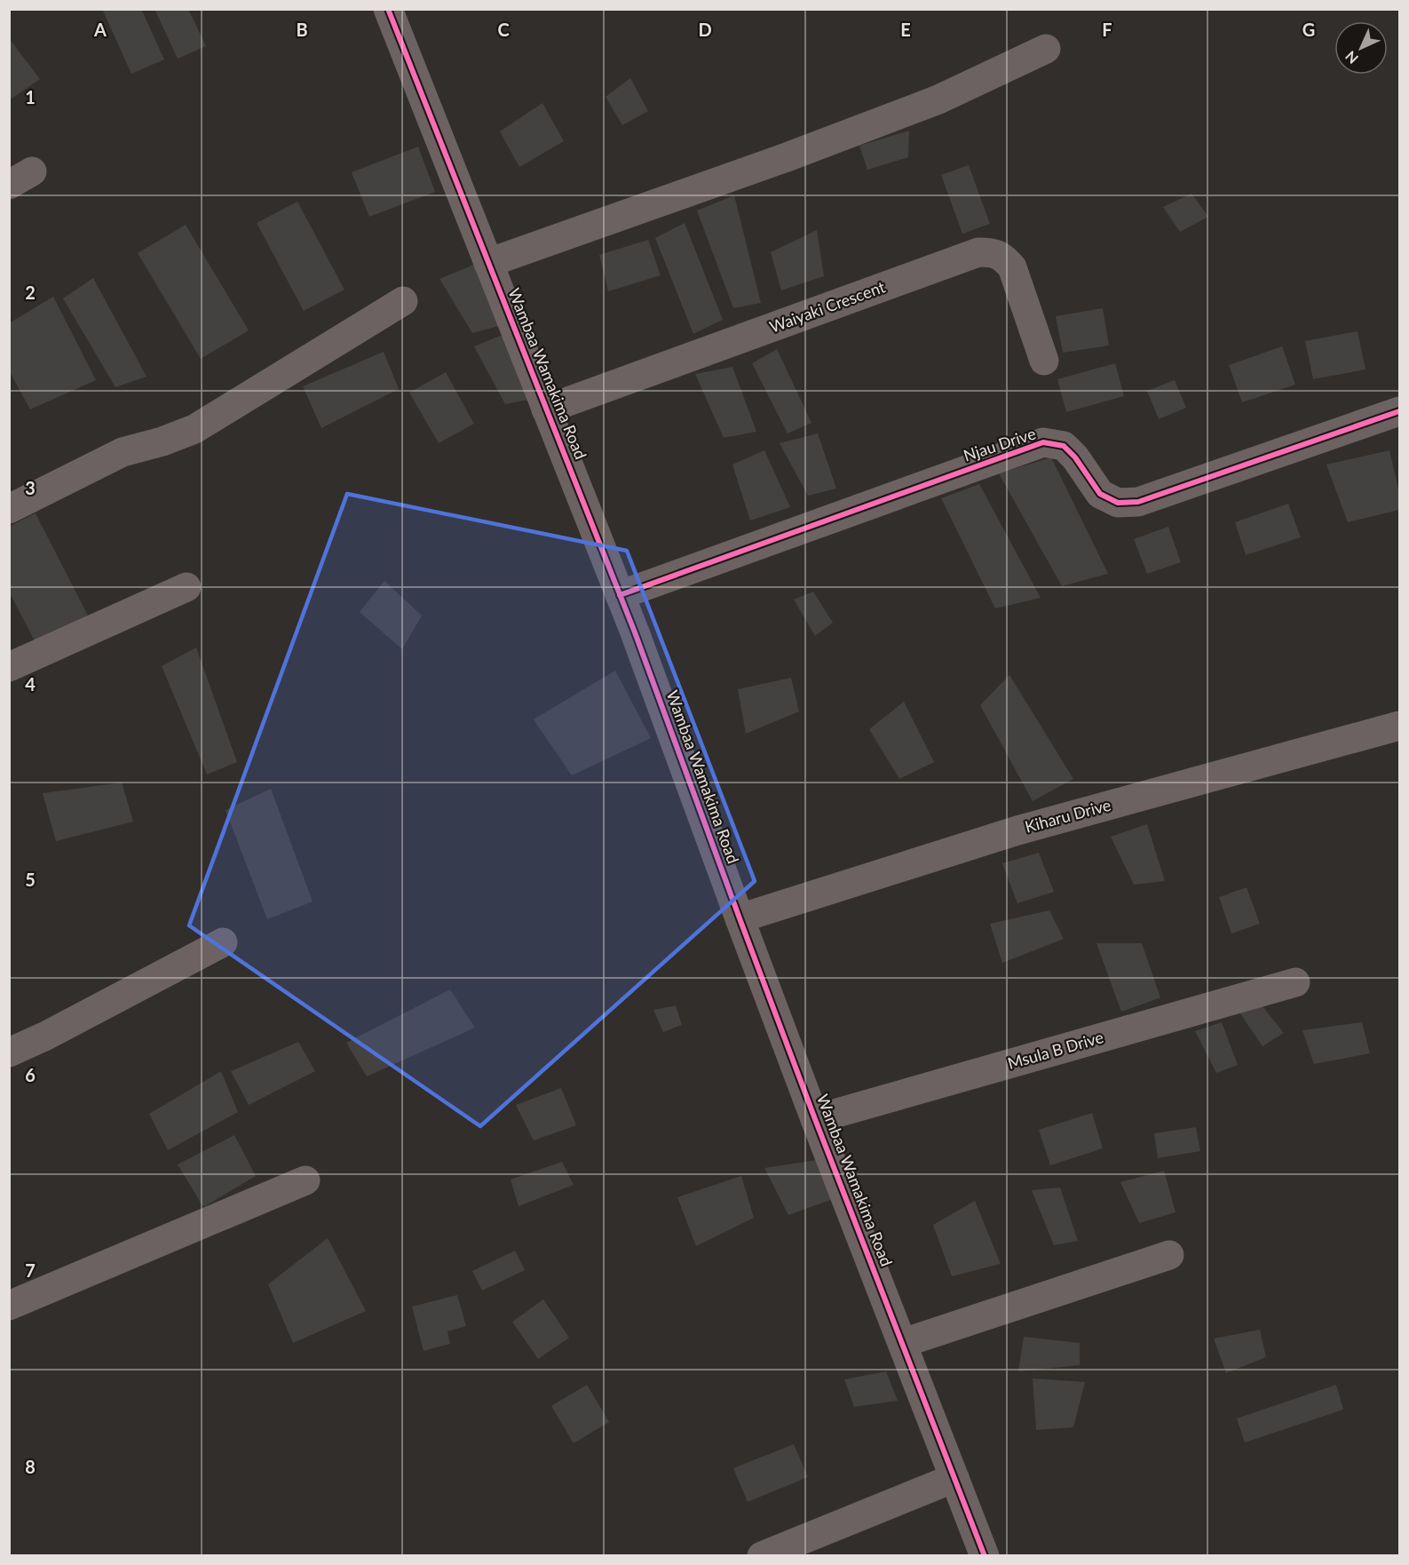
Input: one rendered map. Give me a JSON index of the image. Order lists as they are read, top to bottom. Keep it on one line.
{"streets":{"street":["Waiyaki Crescent","Wambaa Wamakima Road","Njau Drive","Kiharu Drive","Msula B Drive"]},"crossings":[["Waiyaki Crescent","Wambaa Wamakima Road"],["Wambaa Wamakima Road","Njau Drive"],["Wambaa Wamakima Road","Kiharu Drive"],["Wambaa Wamakima Road","Msula B Drive"]],"north":"bottom left","grid":{"columns":["A","B","C","D","E","F","G"],"rows":["1","2","3","4","5","6","7","8"]}}
